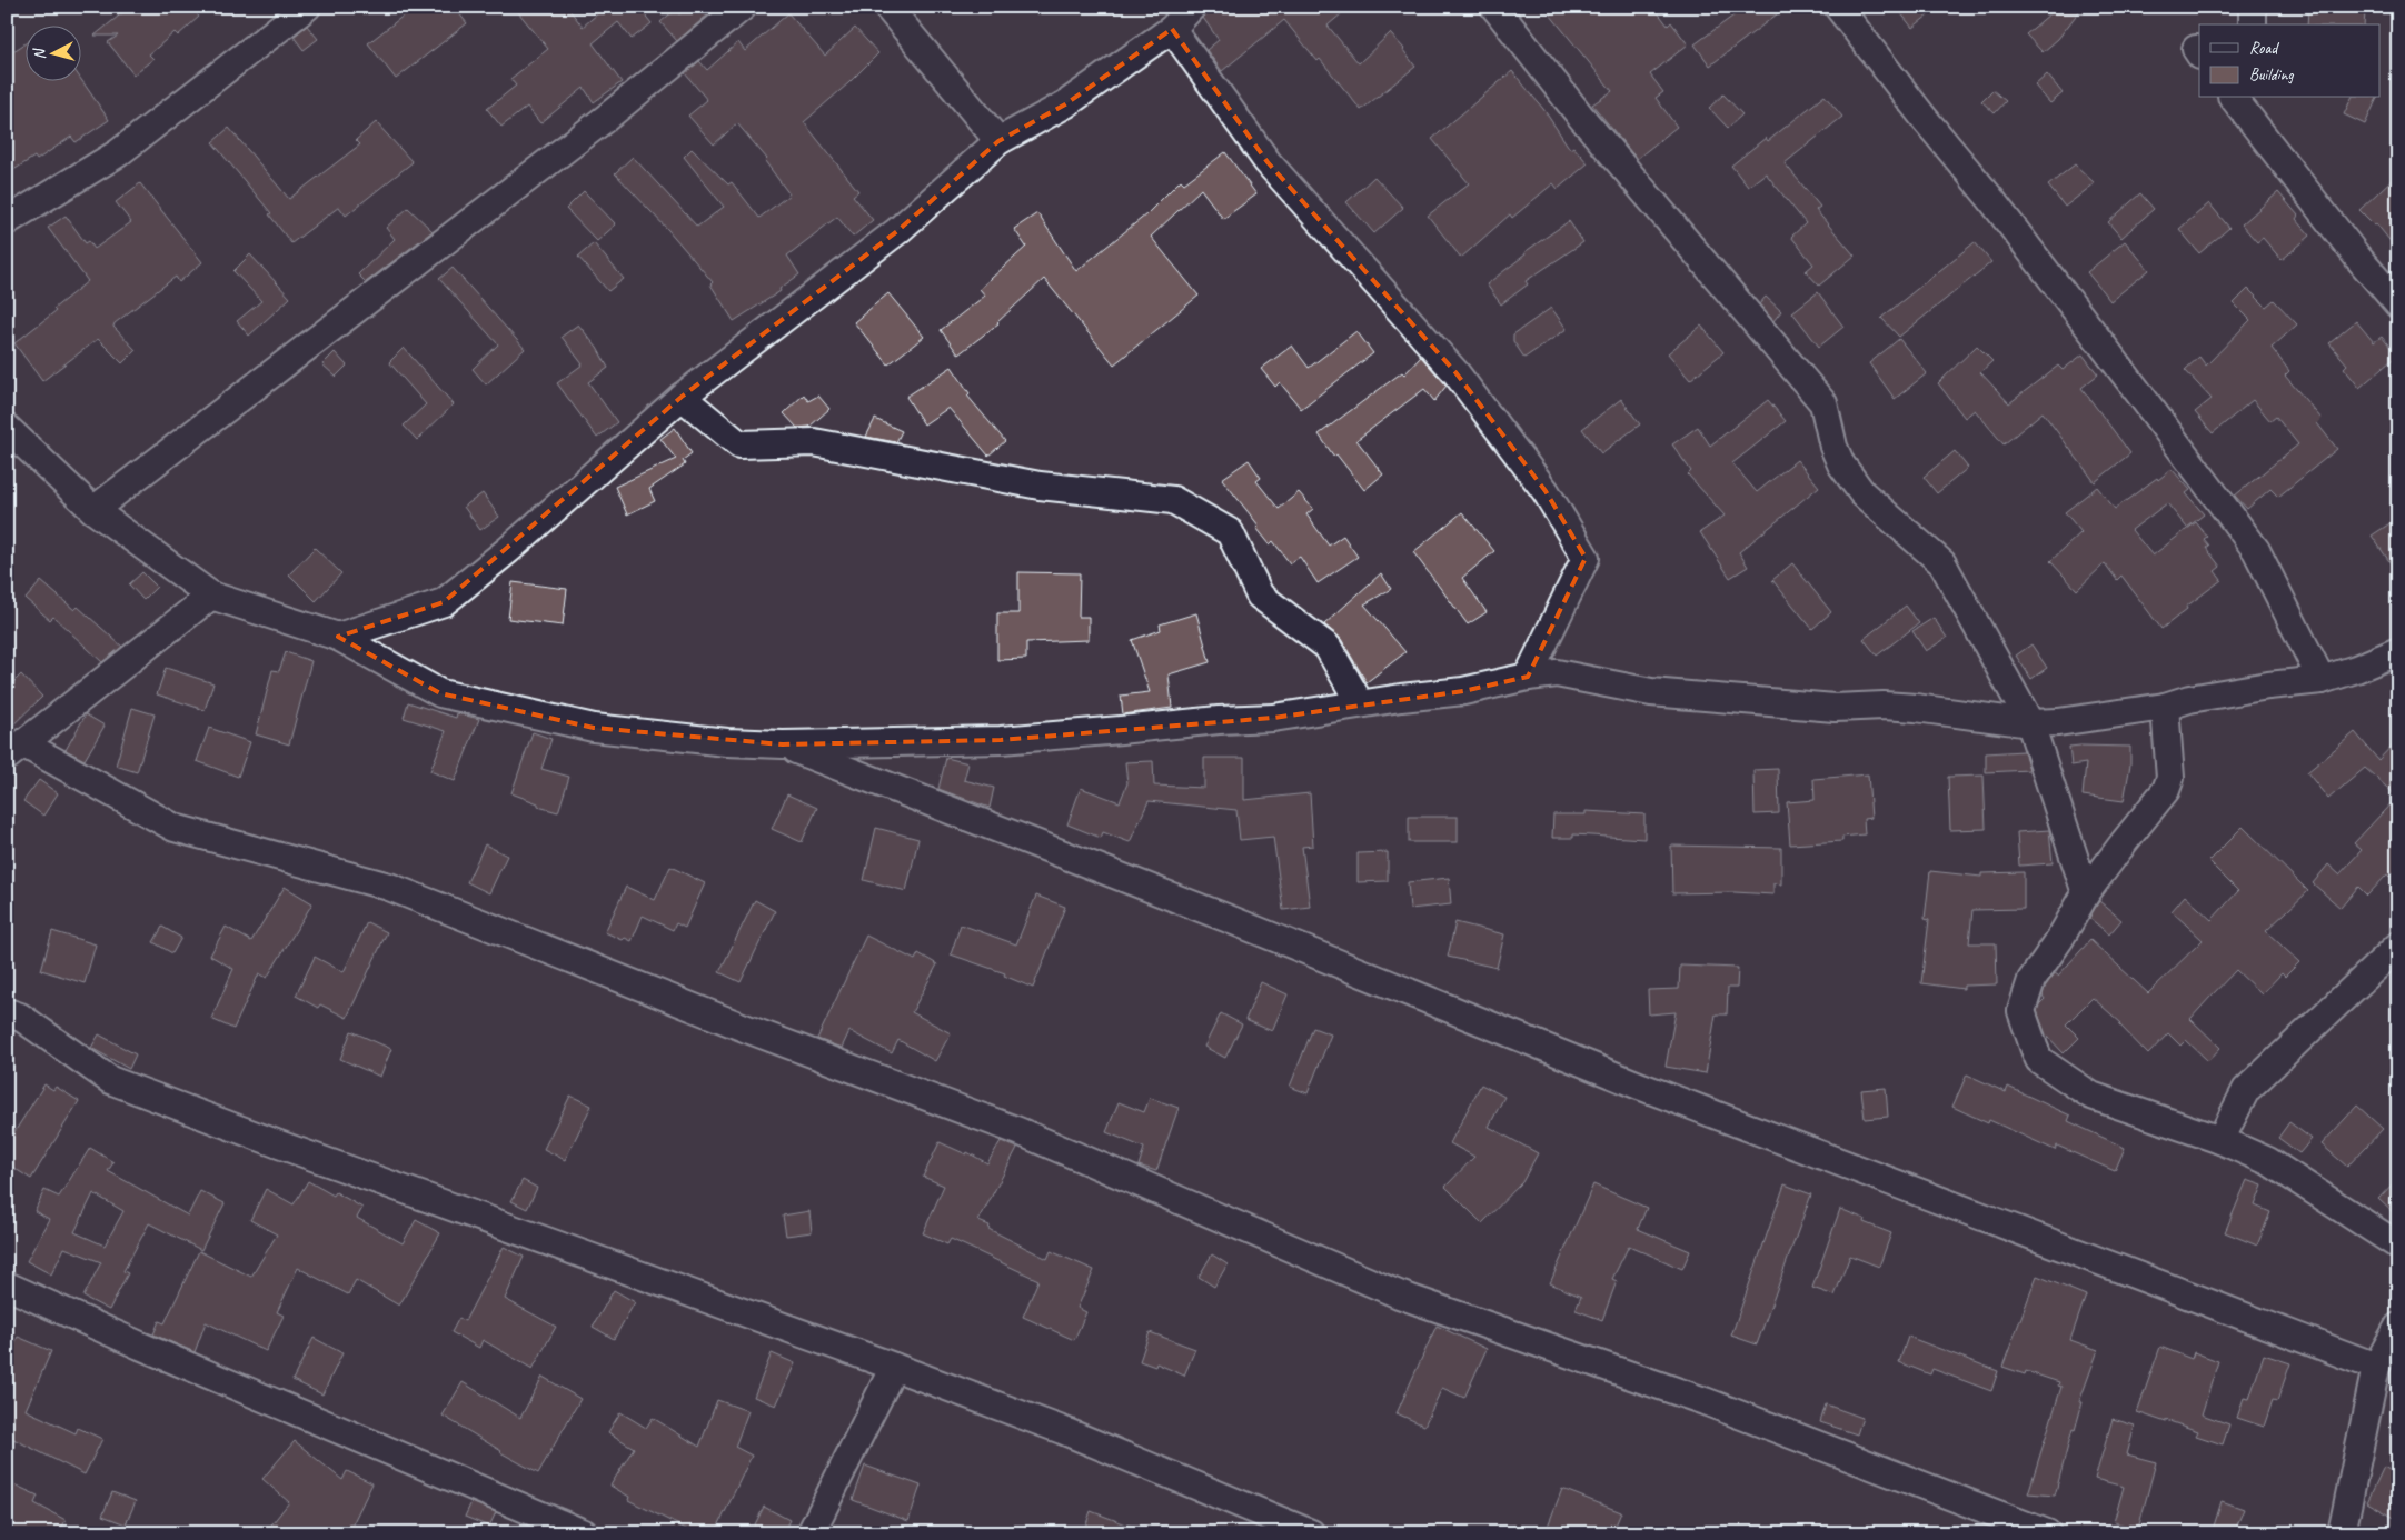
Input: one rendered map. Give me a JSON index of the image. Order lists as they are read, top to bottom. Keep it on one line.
{"legend":["Road","Building"],"north":"left"}
